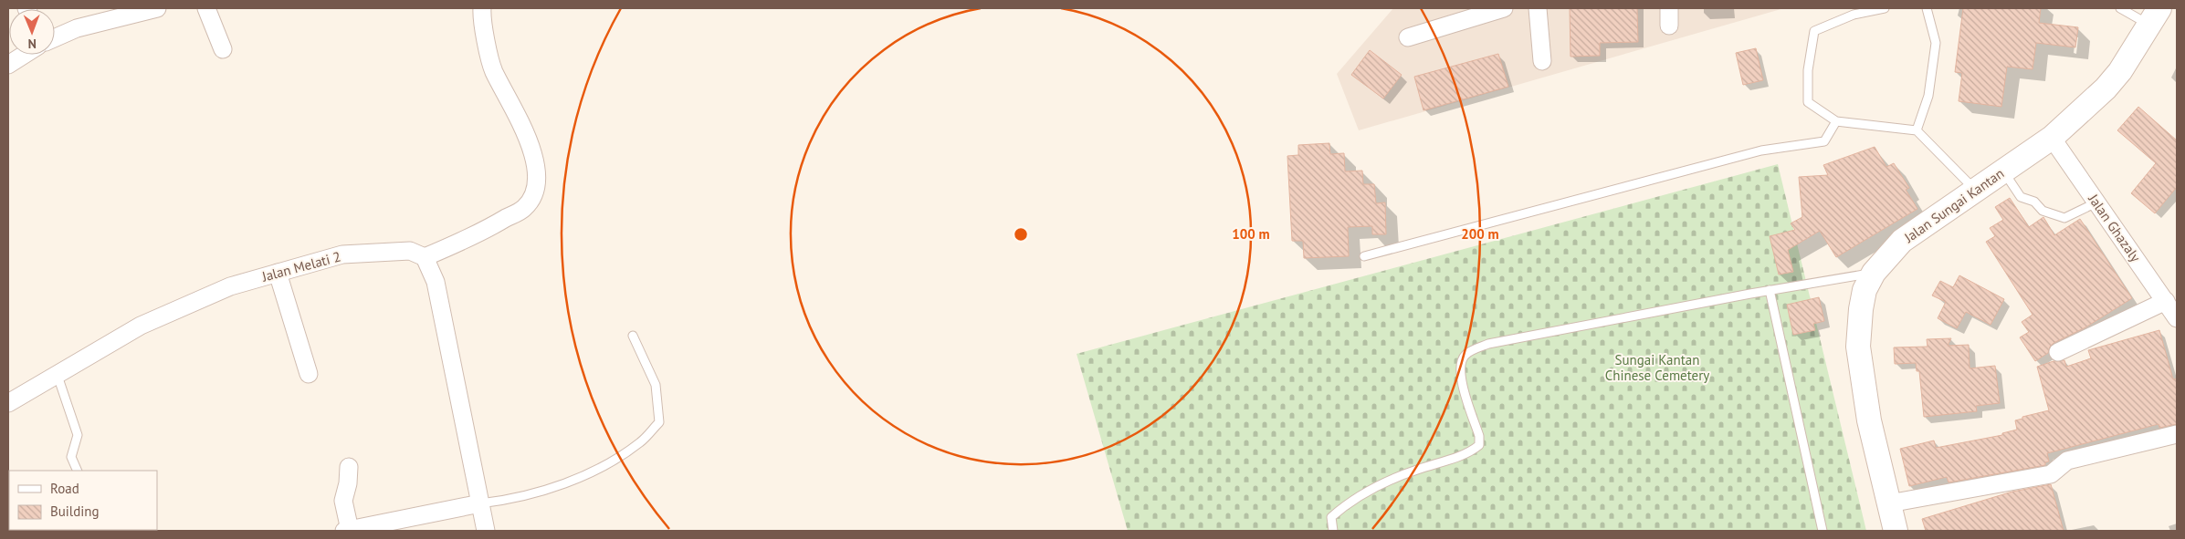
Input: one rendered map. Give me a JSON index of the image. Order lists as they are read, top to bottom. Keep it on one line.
{"streets":{"main road":["Jalan Sungai Kantan"],"street":["Jalan Ghazaly","Jalan Melati 2"]},"crossings":[["Jalan Sungai Kantan","Jalan Ghazaly"]],"parks":["Sungai Kantan Chinese Cemetery"],"legend":["Road","Building"],"north":"bottom","rings":["100 m","200 m"]}
